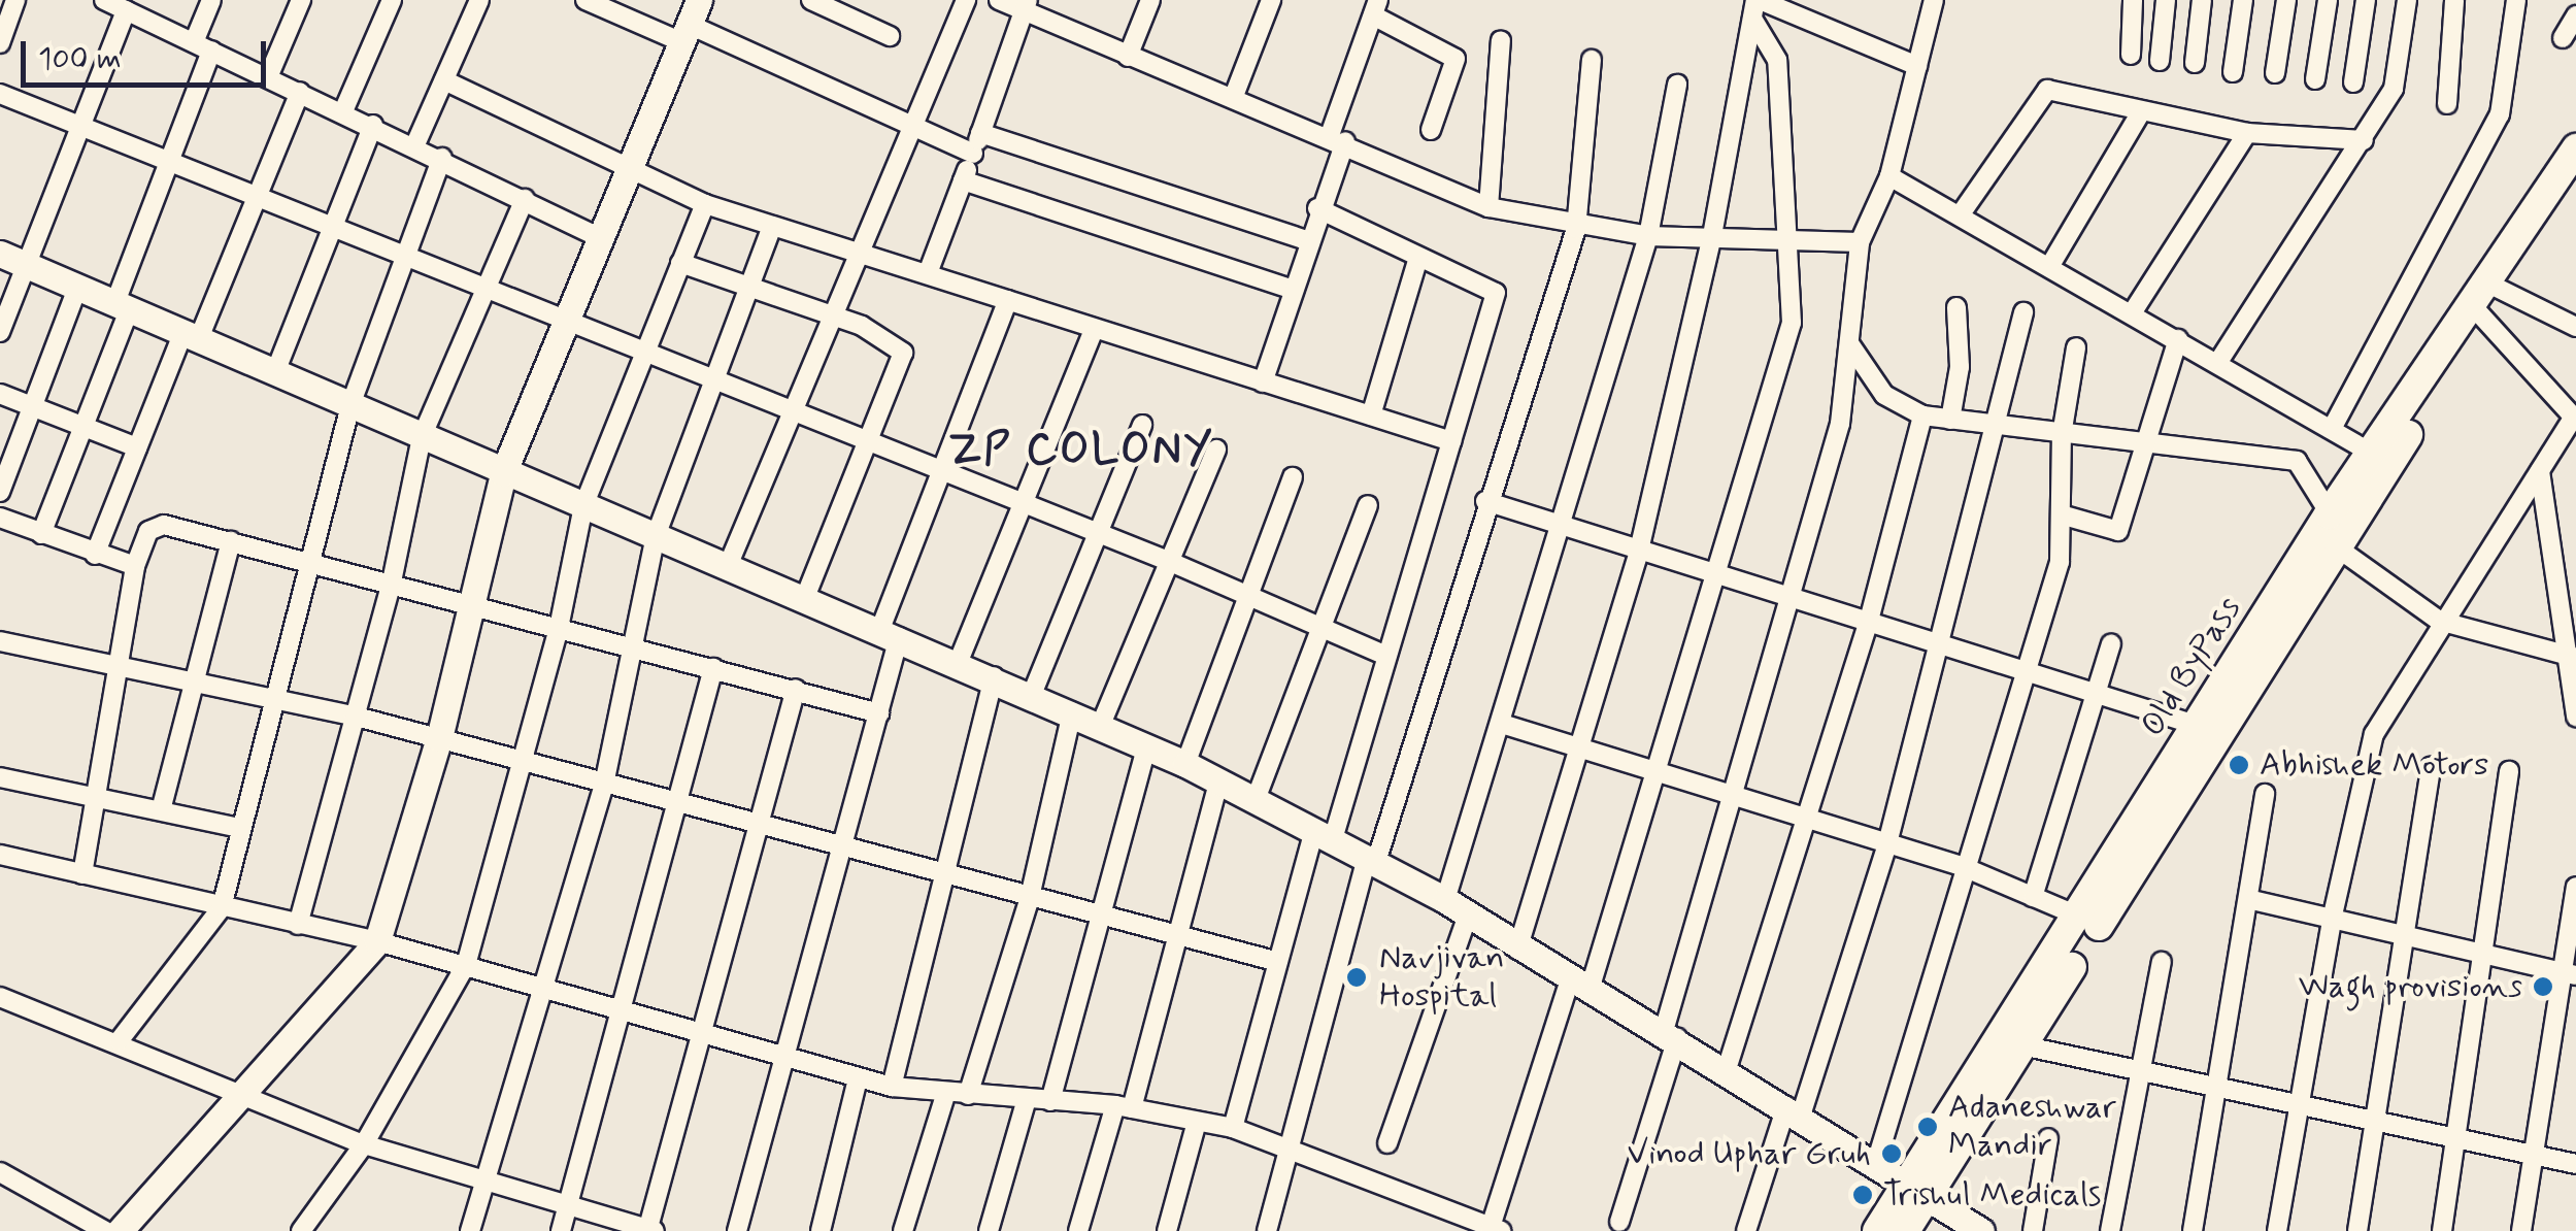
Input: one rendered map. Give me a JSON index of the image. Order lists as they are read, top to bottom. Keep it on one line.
{"streets":{"main road":["Old ByPass"]},"districts":["ZP COLONY"],"places":["Abhishek Motors","Navjivan Hospital","Wagh provisions","Adaneshwar Mandir","Vinod Uphar Gruh","Trishul Medicals"],"scale_bar":"100 m"}
